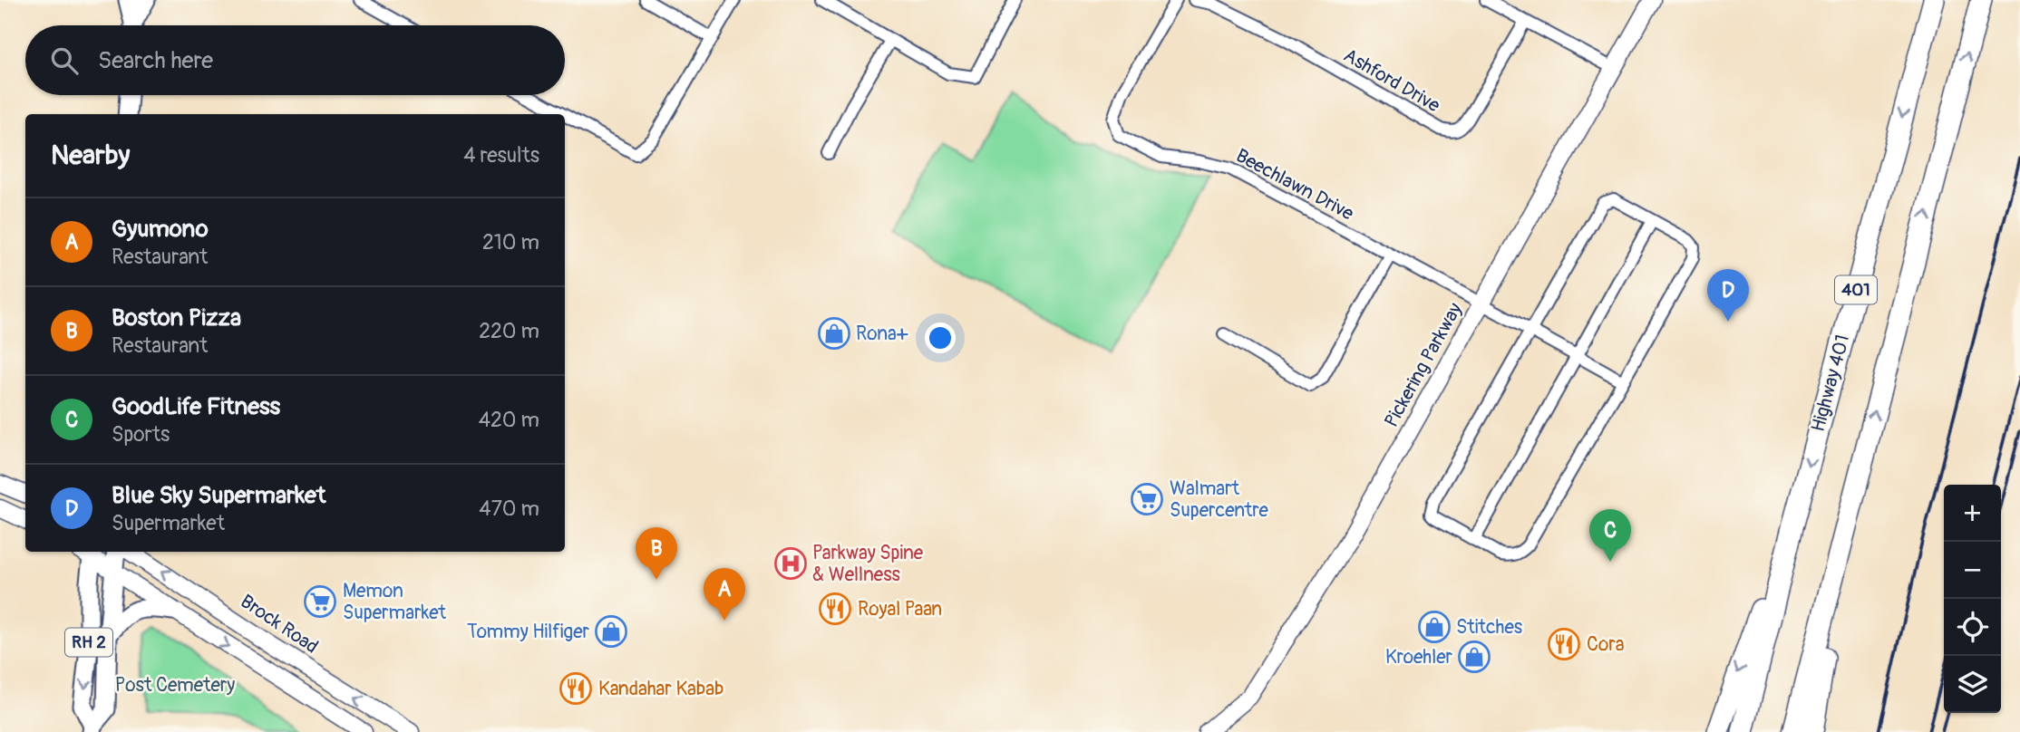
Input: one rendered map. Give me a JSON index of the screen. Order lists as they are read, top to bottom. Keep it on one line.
{"streets":{"highway":["401","Highway 401"],"main road":["RH 2"],"street":["Ashford Drive","Beechlawn Drive","Pickering Parkway","Brock Road"]},"crossings":[["Beechlawn Drive","Pickering Parkway"]],"parks":["Post Cemetery"],"places":{"shop":["Rona+","Stitches","Tommy Hilfiger","Kroehler"],"supermarket":["Walmart Supercentre","Memon Supermarket"],"hospital":["Parkway Spine & Wellness"],"restaurant":["Royal Paan","Cora","Kandahar Kabab"]},"page":{"search":"Search here","heading":["Nearby","4 results"],"list":[{"mark":"A","name":"Gyumono","note":"Restaurant","value":"210 m"},{"mark":"B","name":"Boston Pizza","note":"Restaurant","value":"220 m"},{"mark":"C","name":"GoodLife Fitness","note":"Sports","value":"420 m"},{"mark":"D","name":"Blue Sky Supermarket","note":"Supermarket","value":"470 m"}],"pins":["D","C","B","A"],"map_buttons":["+","−"]}}
